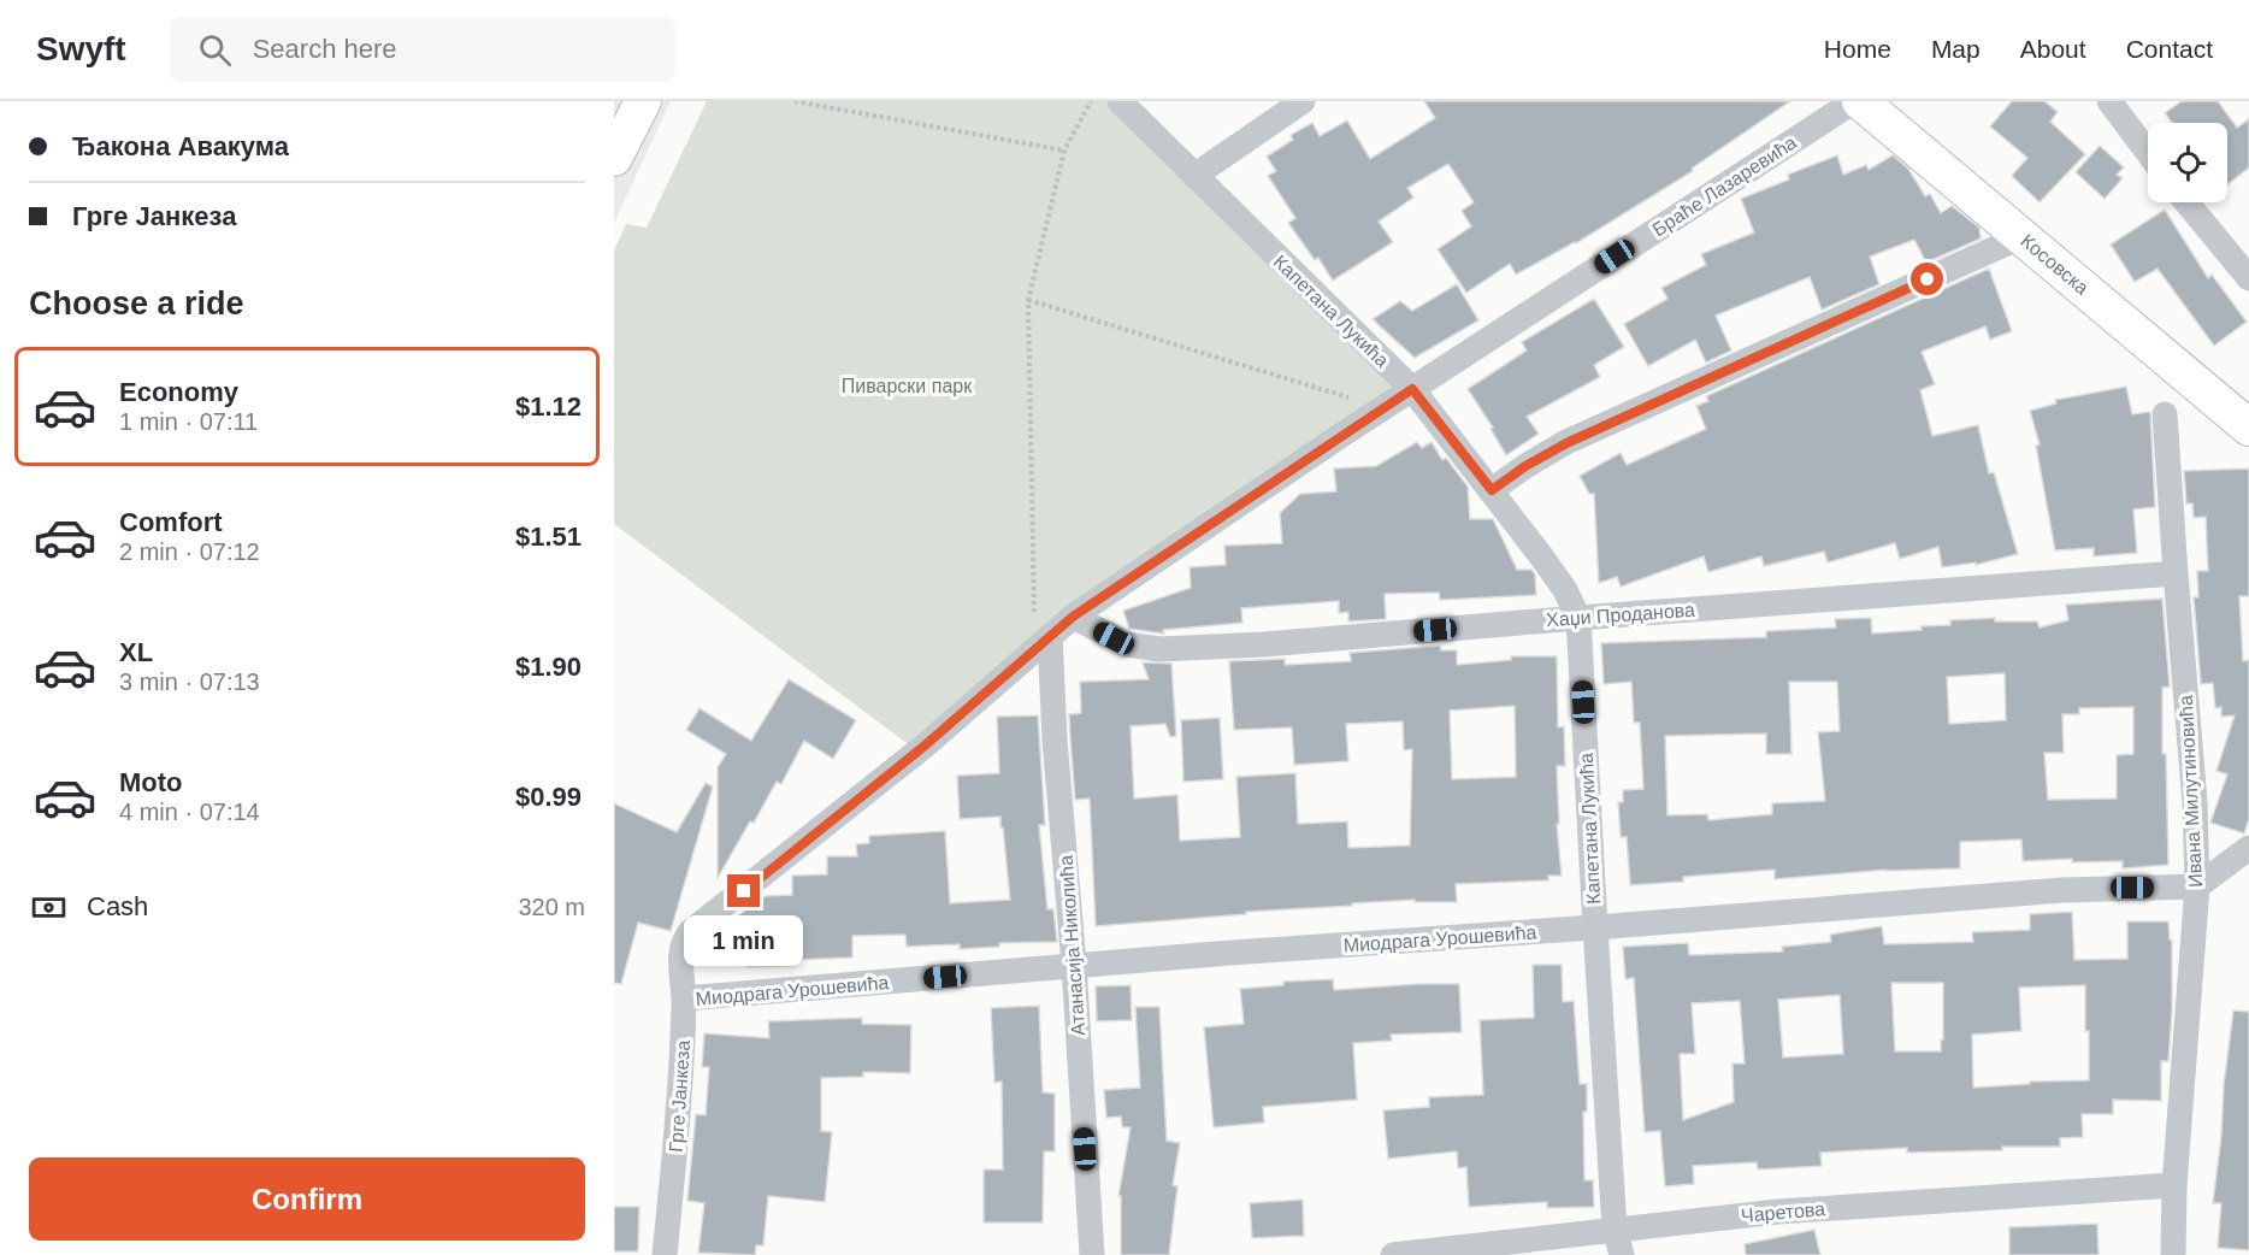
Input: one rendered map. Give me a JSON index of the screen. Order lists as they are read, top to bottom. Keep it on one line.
{"streets":{"street":["Браће Лазаревића","Косовска","Капетана Лукића","Хаџи Проданова","Ивана Милутиновића","Миодрага Урошевића","Атанасија Николића","Грге Јанкеза","Чаретова"]},"crossings":[["Браће Лазаревића","Капетана Лукића"],["Браће Лазаревића","Грге Јанкеза"],["Капетана Лукића","Хаџи Проданова"],["Капетана Лукића","Миодрага Урошевића"],["Капетана Лукића","Грге Јанкеза"],["Капетана Лукића","Чаретова"],["Хаџи Проданова","Ивана Милутиновића"],["Хаџи Проданова","Грге Јанкеза"],["Ивана Милутиновића","Миодрага Урошевића"],["Ивана Милутиновића","Чаретова"],["Миодрага Урошевића","Атанасија Николића"],["Миодрага Урошевића","Грге Јанкеза"],["Атанасија Николића","Грге Јанкеза"]],"parks":["Пиварски парк"],"page":{"header":"Swyft","search":"Search here","nav":["Home","Map","About","Contact"],"banner":["Ђакона Авакума","Грге Јанкеза"],"heading":"Choose a ride","list":[{"name":"Economy","note":"1 min · 07:11","value":"$1.12"},{"name":"Comfort","note":"2 min · 07:12","value":"$1.51"},{"name":"XL","note":"3 min · 07:13","value":"$1.90"},{"name":"Moto","note":"4 min · 07:14","value":"$0.99"}],"pay":["Cash","320 m"],"bubble":"1 min","buttons":"Confirm"}}
